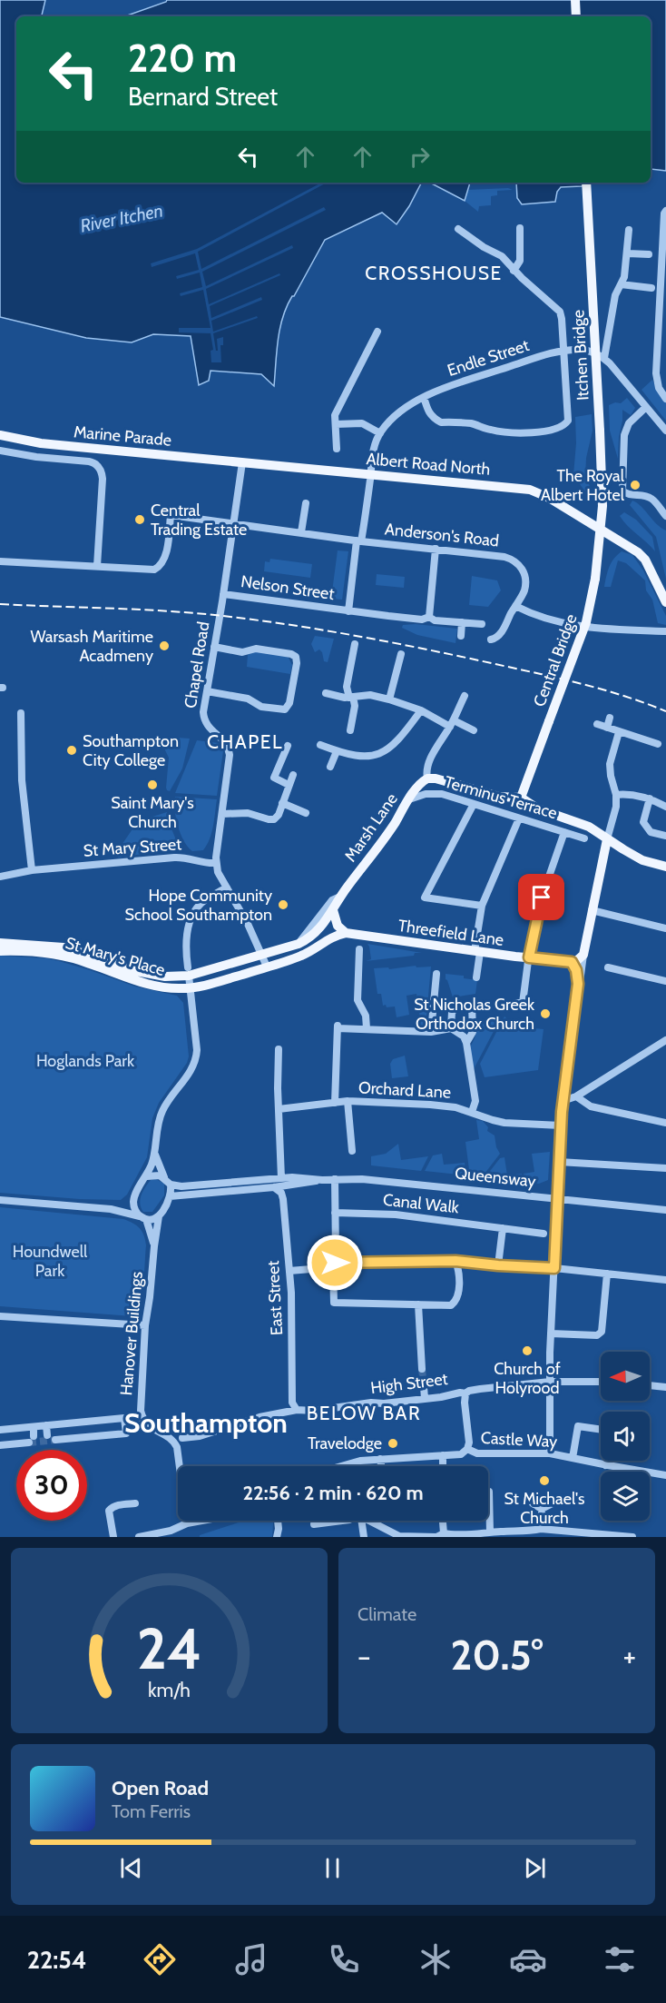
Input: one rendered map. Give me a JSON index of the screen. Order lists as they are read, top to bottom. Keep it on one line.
{"streets":{"main road":["Itchen Bridge","Marine Parade","Albert Road North","Central Bridge","Terminus Terrace","Marsh Lane","Threefield Lane","St Mary's Place"],"street":["Endle Street","Anderson's Road","Nelson Street","Chapel Road","St Mary Street","Orchard Lane","Queensway","Canal Walk","East Street","Hanover Buildings","High Street","Castle Way"]},"crossings":[["Itchen Bridge","Albert Road North"],["Itchen Bridge","Central Bridge"],["Marine Parade","Albert Road North"],["Marine Parade","Chapel Road"],["Albert Road North","Central Bridge"],["Albert Road North","Chapel Road"],["Anderson's Road","Chapel Road"],["Nelson Street","Chapel Road"],["Central Bridge","Terminus Terrace"],["Chapel Road","St Mary Street"],["Terminus Terrace","Marsh Lane"],["Marsh Lane","St Mary's Place"],["Queensway","East Street"],["Queensway","Hanover Buildings"],["East Street","High Street"]],"districts":["CROSSHOUSE","CHAPEL","BELOW BAR","Southampton"],"water":["River Itchen"],"parks":["Hoglands Park","Houndwell Park"],"places":["The Royal Albert Hotel","Central Trading Estate","Warsash Maritime Acadmeny","Southampton City College","Saint Mary's Church","Hope Community School Southampton","St Nicholas Greek Orthodox Church","Church of Holyrood","Travelodge","St Michael's Church"],"north":"left","page":{"turn":["220 m","Bernard Street"],"limit":"30","trip":"22:56 · 2 min · 620 m","tile":"Climate","heat":["−","20.5°","+"],"song":["Open Road","Tom Ferris"],"tabs":"22:54","gauge":["24","km/h"]}}
